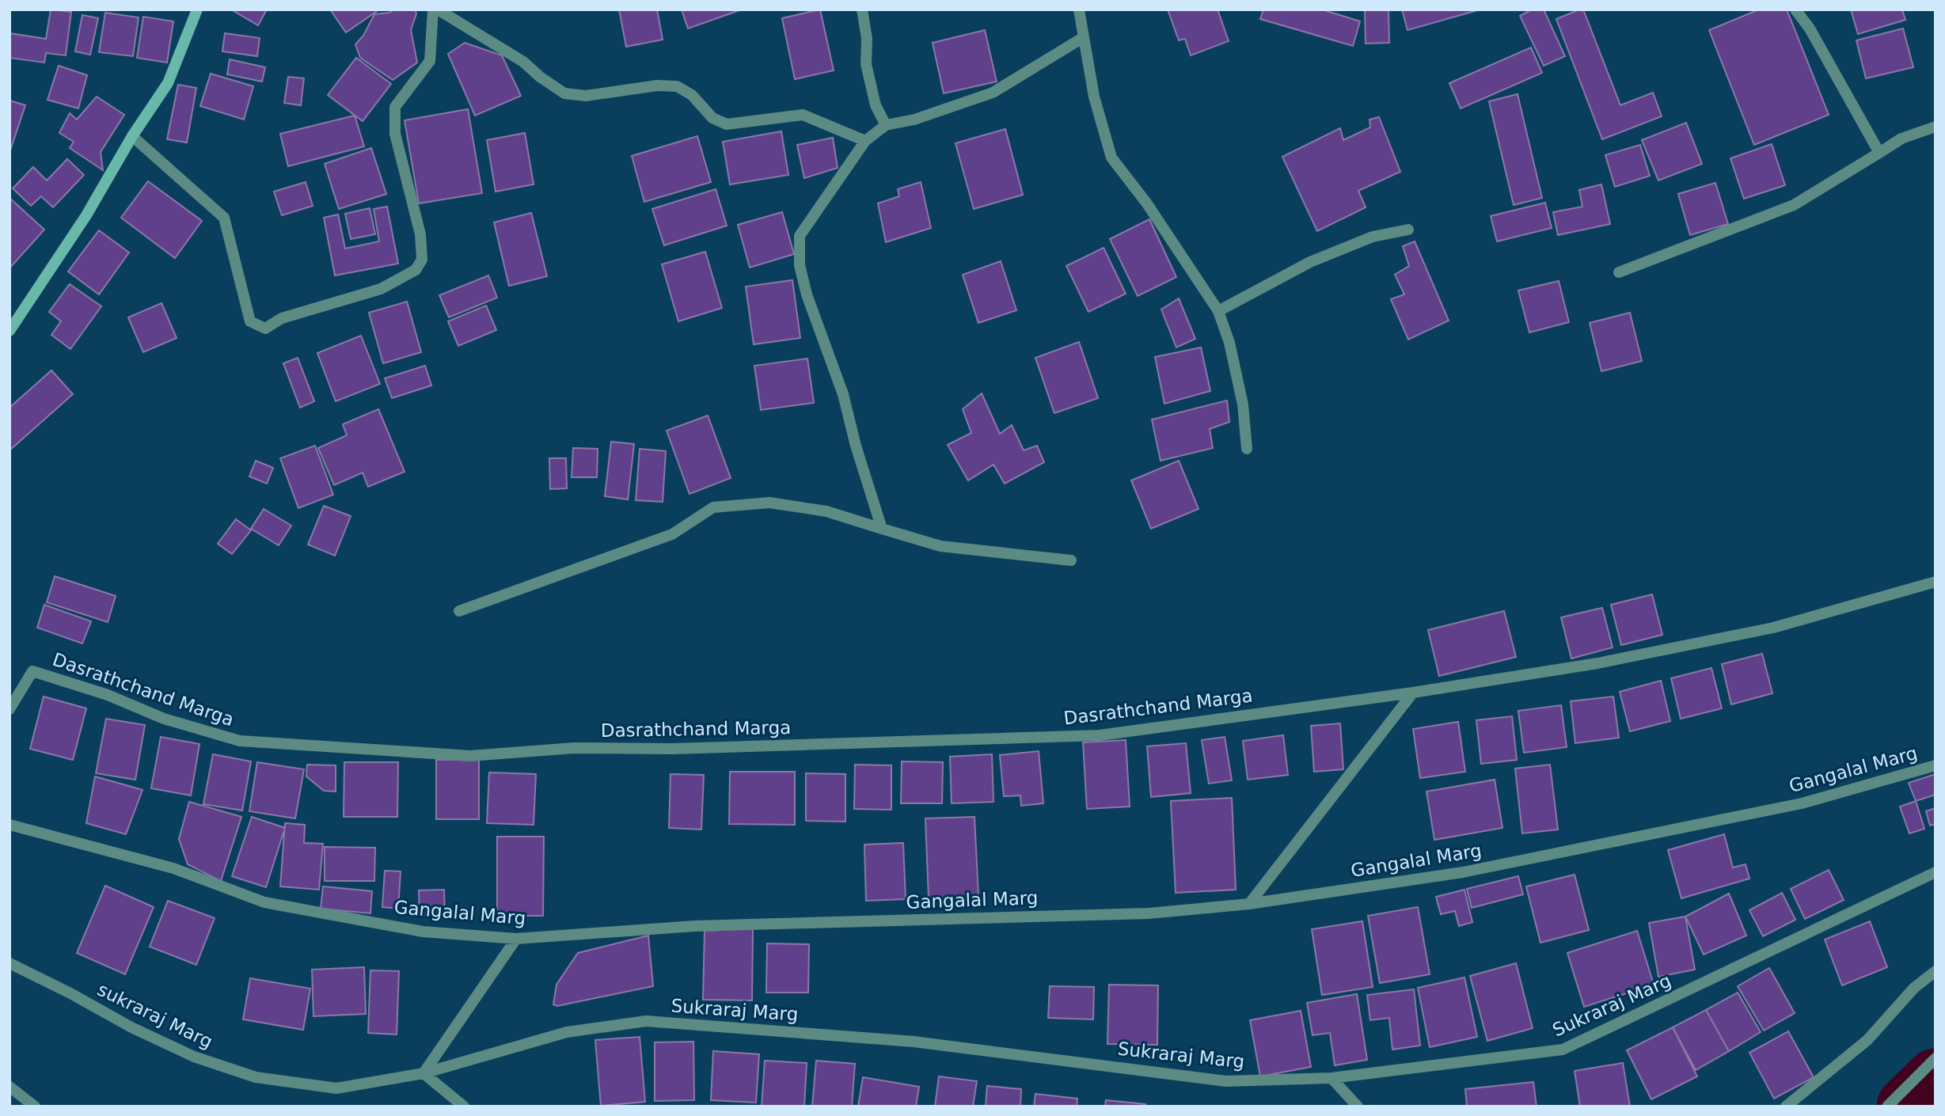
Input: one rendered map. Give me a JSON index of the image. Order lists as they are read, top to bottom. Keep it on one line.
{"streets":{"street":["Dasrathchand Marga","Gangalal Marg","Sukraraj Marg","sukraraj Marg"]},"crossings":[["Sukraraj Marg","sukraraj Marg"]]}
